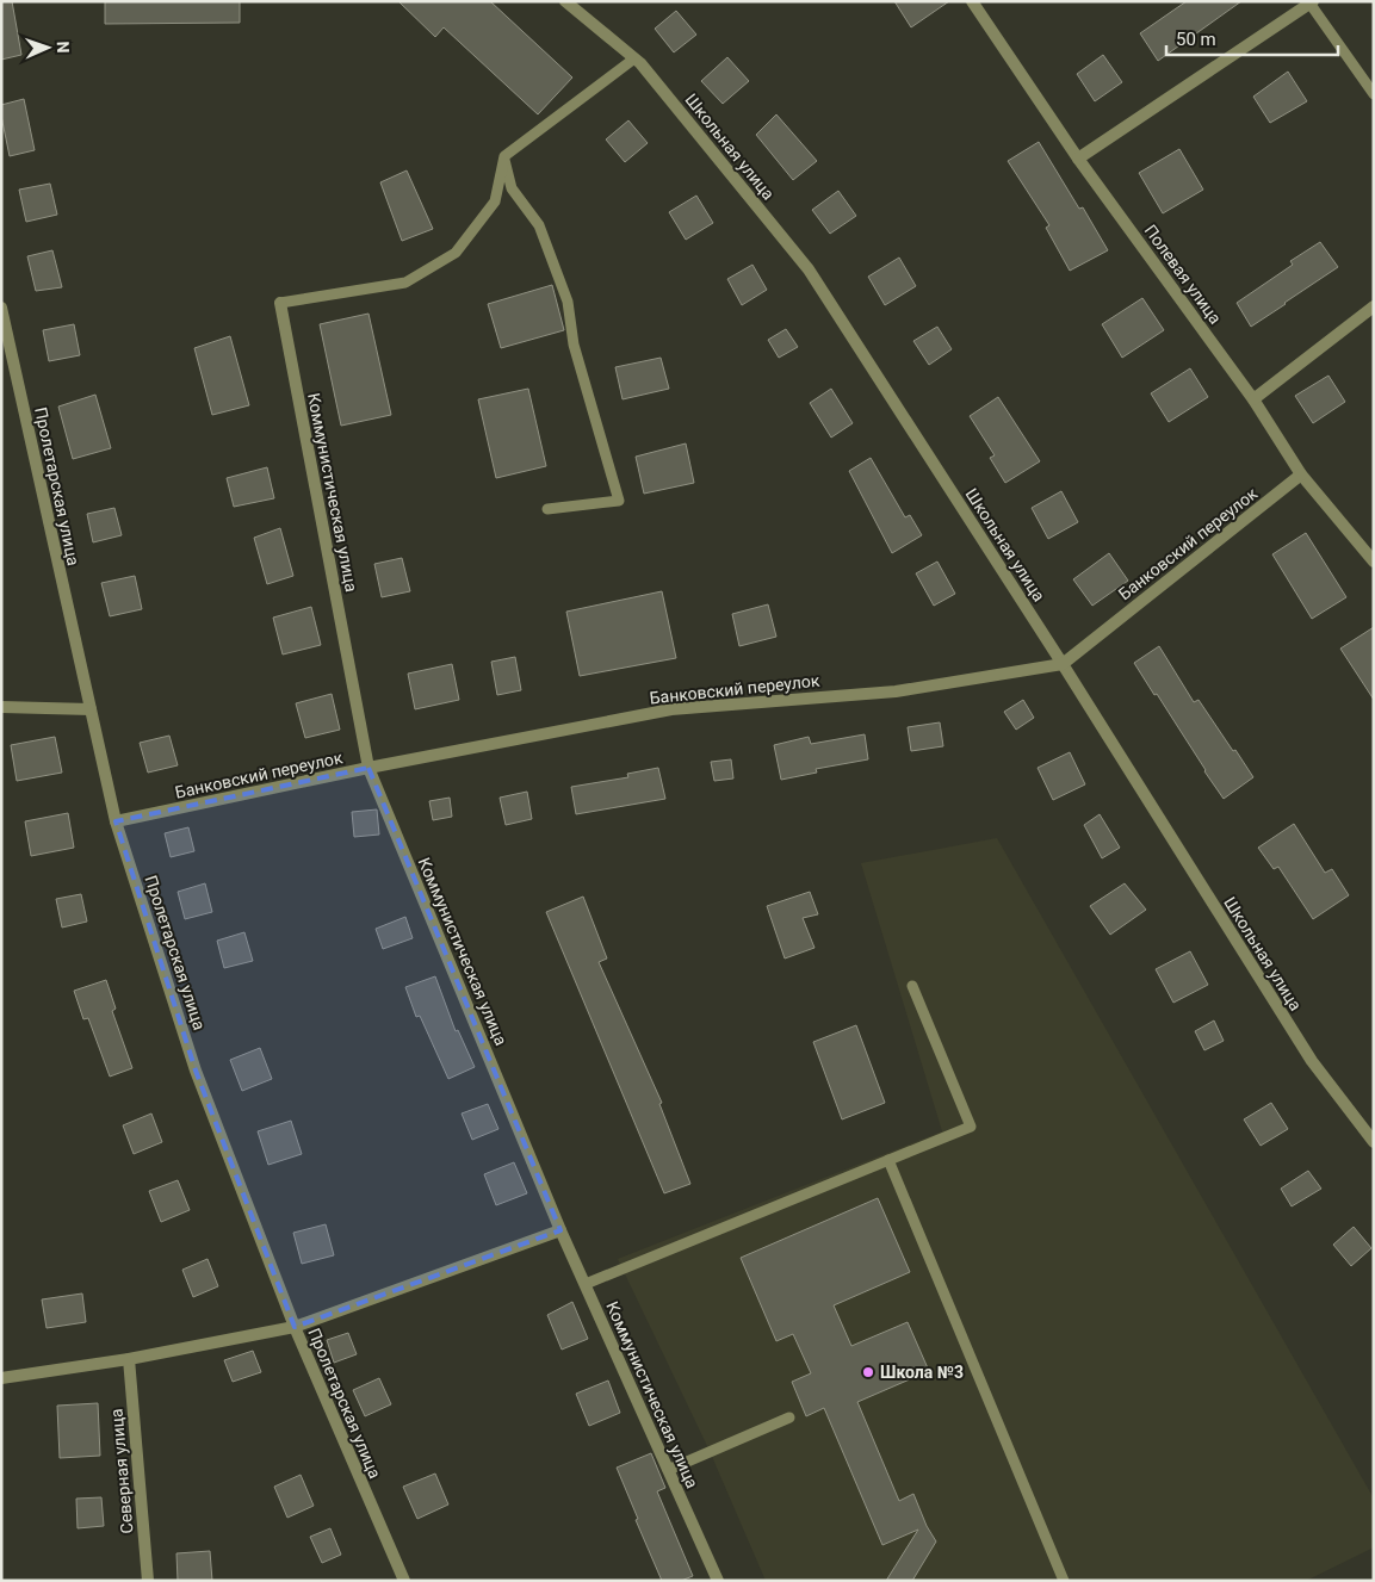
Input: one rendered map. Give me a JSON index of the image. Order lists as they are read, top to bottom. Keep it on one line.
{"streets":{"street":["Школьная улица","Полевая улица","Пролетарская улица","Коммунистическая улица","Банковский переулок","Северная улица"]},"crossings":[["Школьная улица","Банковский переулок"],["Полевая улица","Банковский переулок"],["Пролетарская улица","Банковский переулок"],["Коммунистическая улица","Банковский переулок"]],"places":["Школа №3"],"scale_bar":"50 m","north":"right"}
